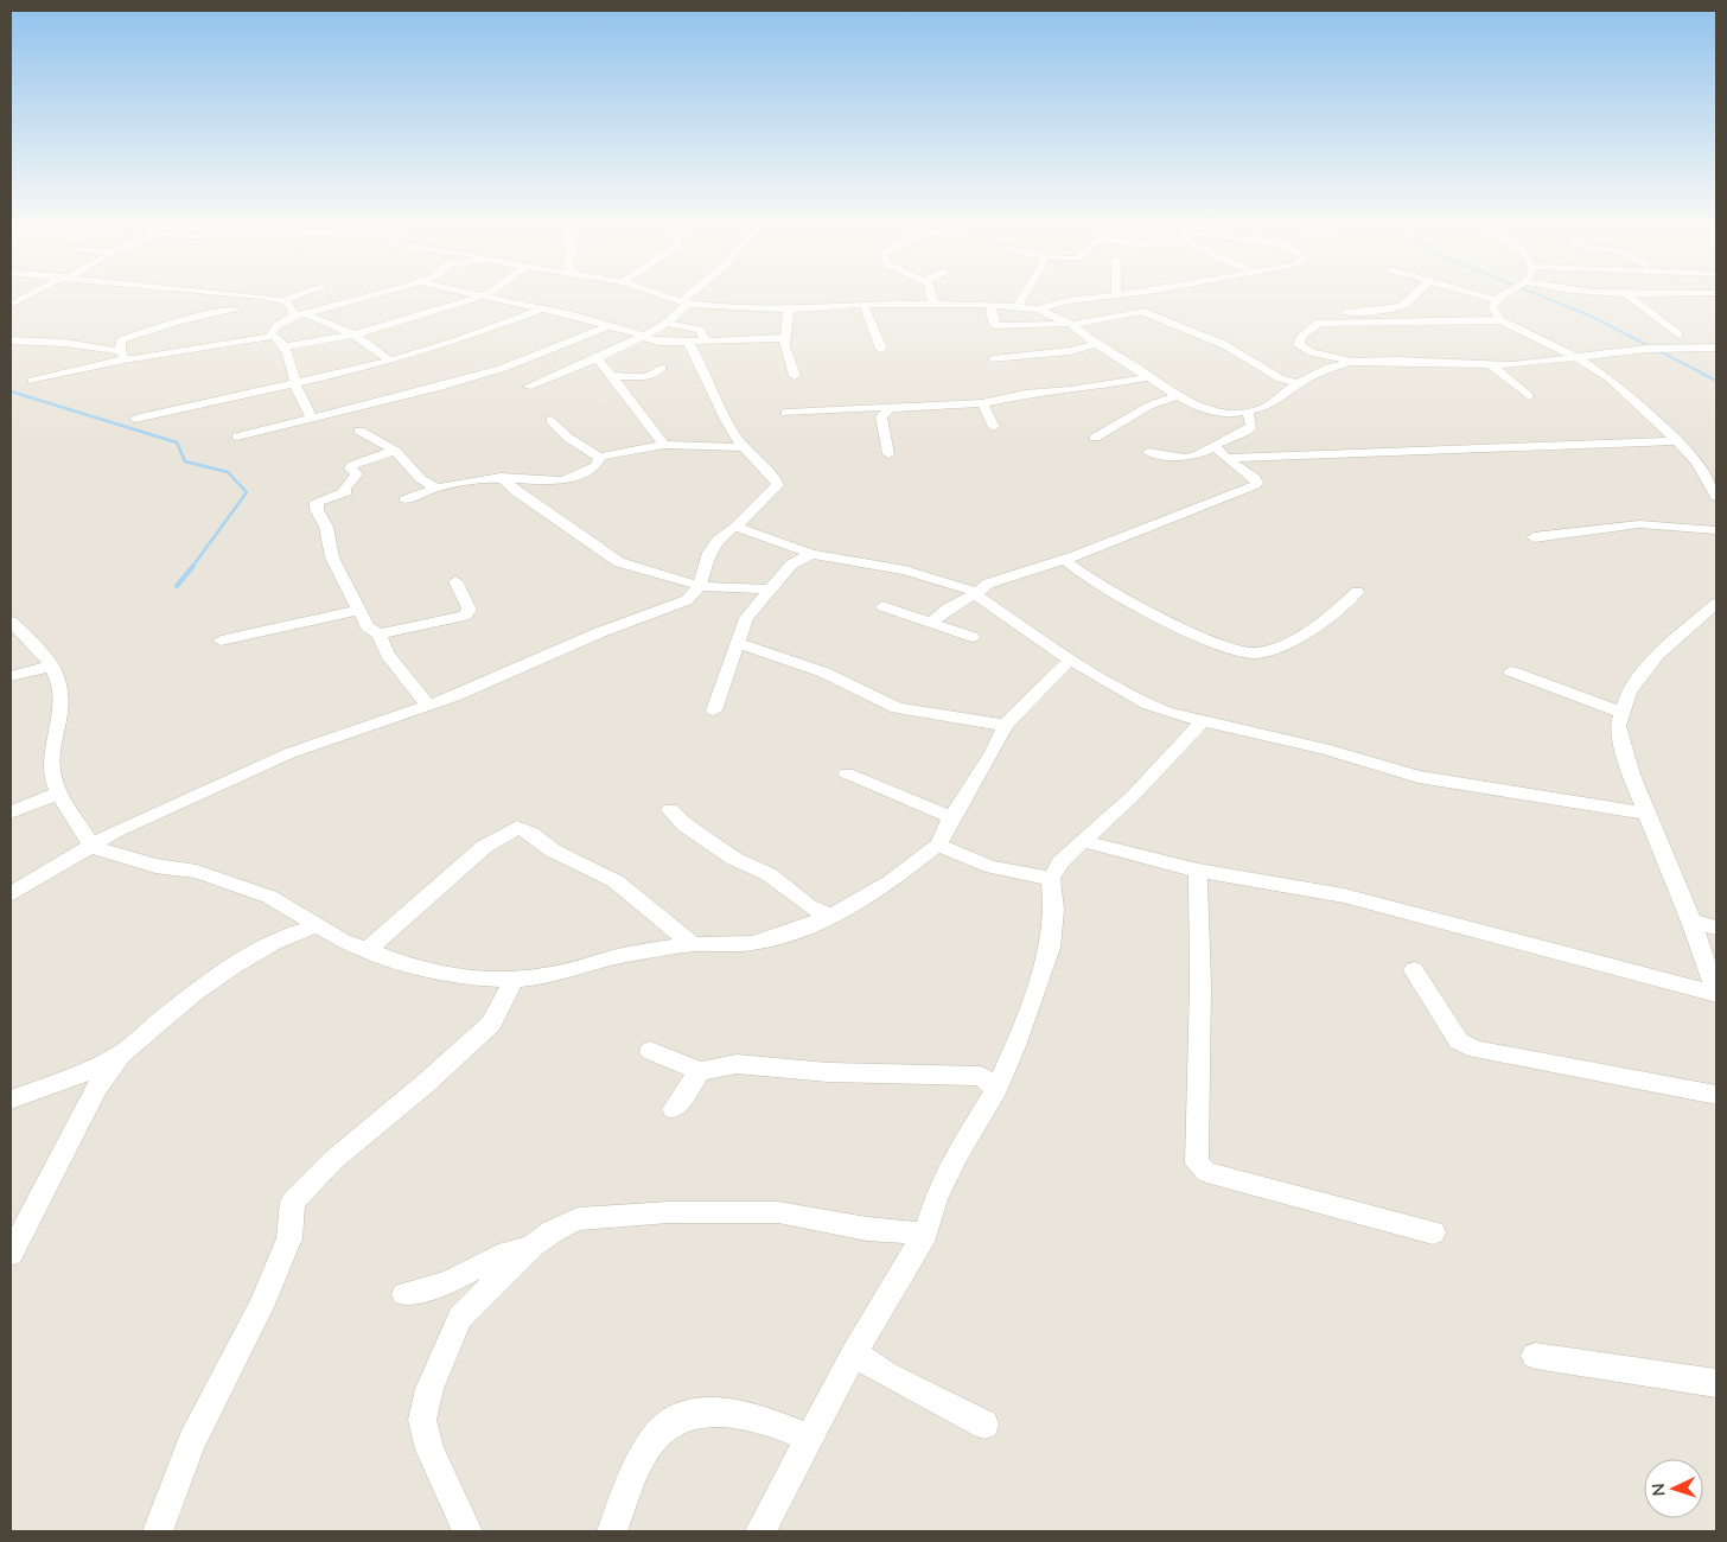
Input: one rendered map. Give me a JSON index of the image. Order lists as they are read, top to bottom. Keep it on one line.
{"north":"left"}
